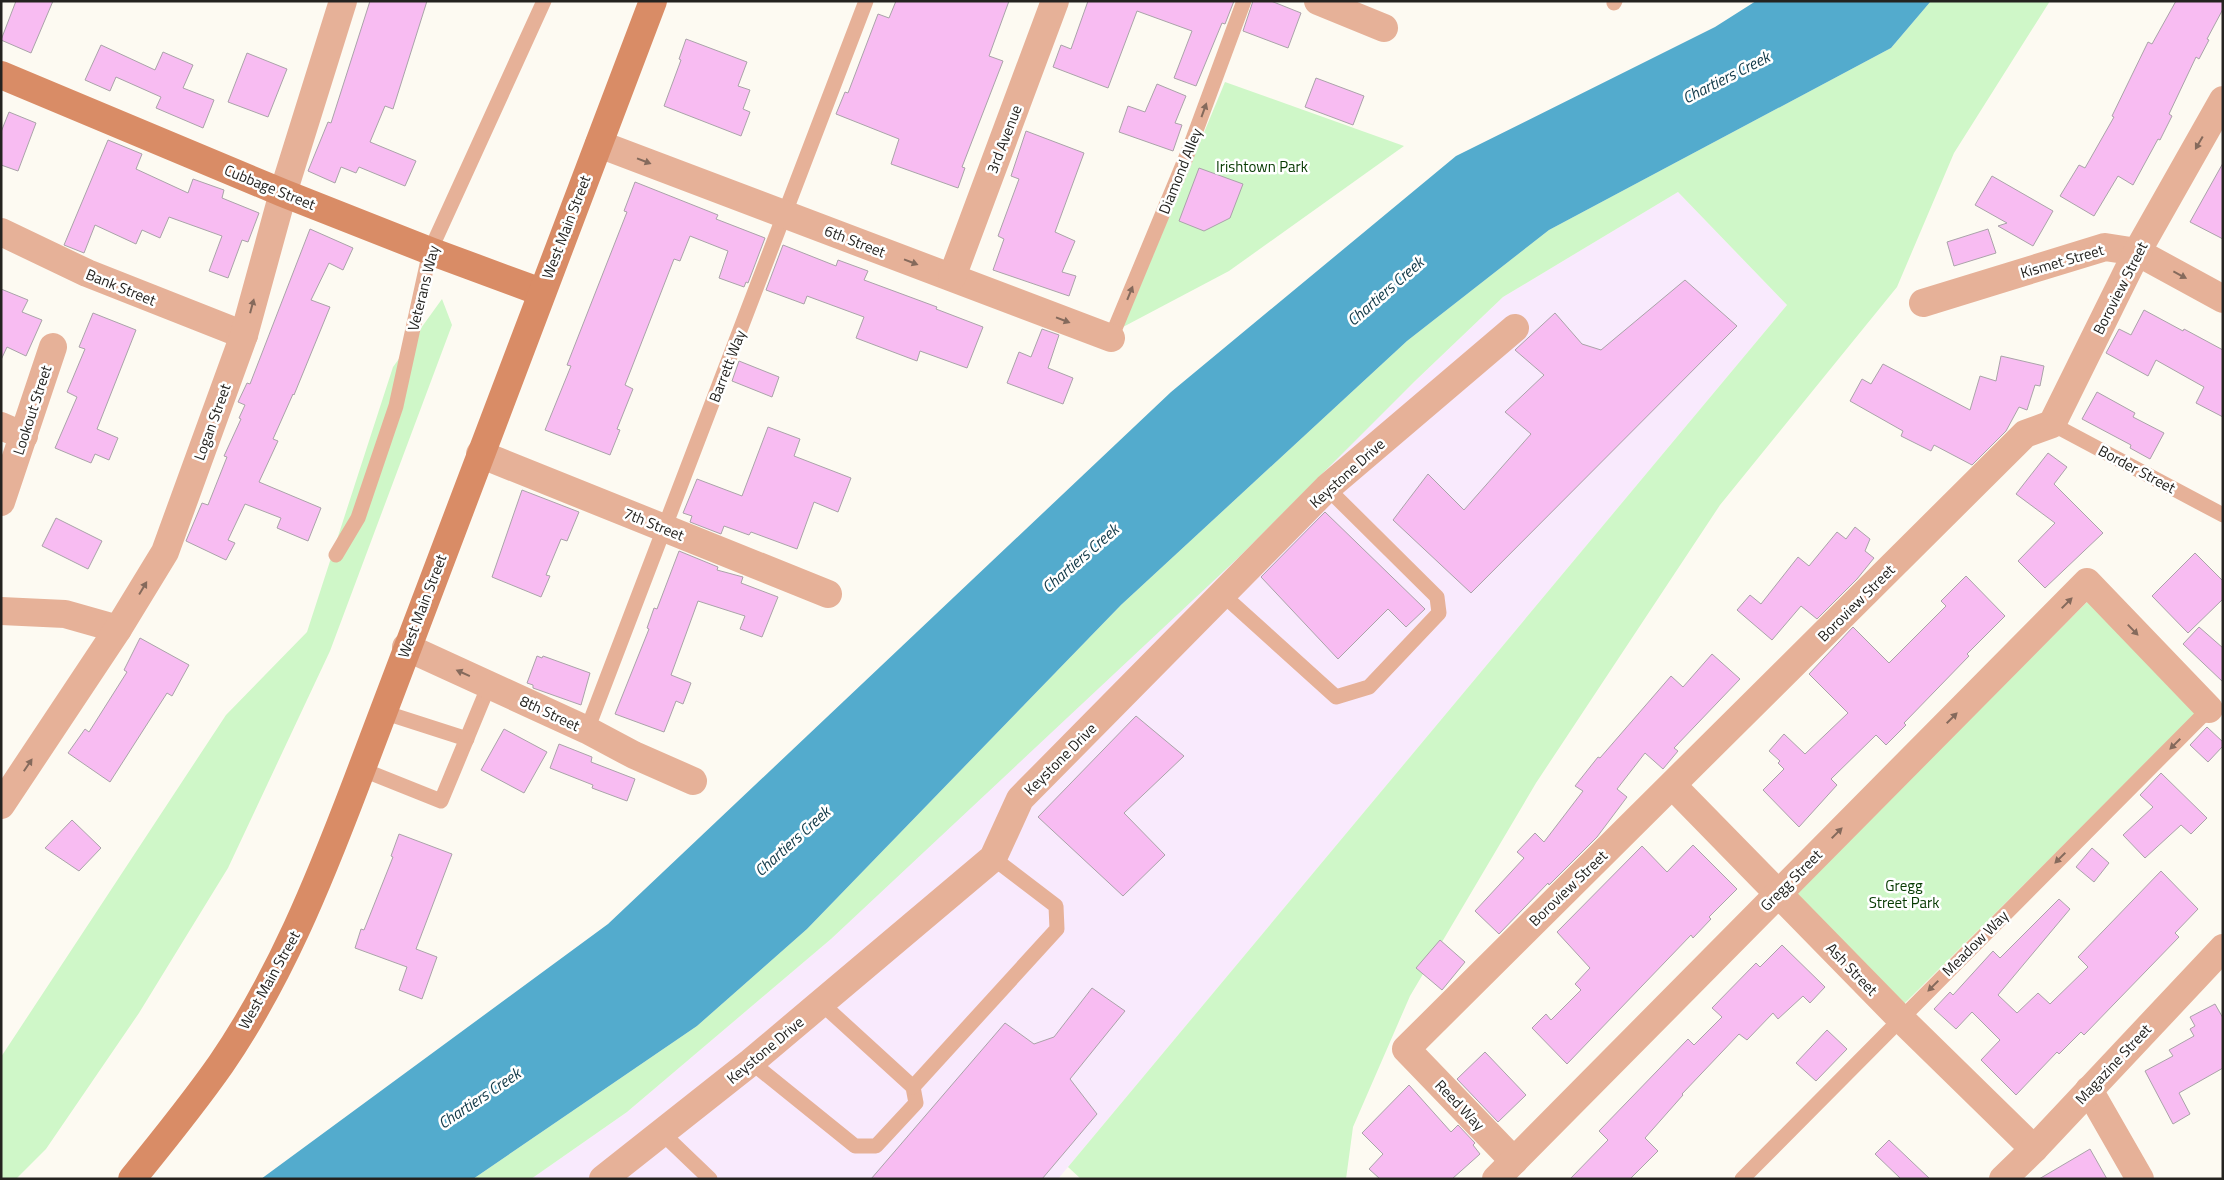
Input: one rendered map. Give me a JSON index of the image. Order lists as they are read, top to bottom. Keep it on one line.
{"streets":{"main road":["Cubbage Street","West Main Street"],"street":["3rd Avenue","6th Street","Kismet Street","Bank Street","Boroview Street","Lookout Street","Logan Street","Keystone Drive","7th Street","8th Street","Gregg Street","Ash Street","Magazine Street","Reed Way"],"lane":["Diamond Alley","Veterans Way","Barrett Way","Border Street","Meadow Way"]},"crossings":[["3rd Avenue","6th Street"],["Diamond Alley","6th Street"],["Cubbage Street","West Main Street"],["Cubbage Street","Veterans Way"],["Cubbage Street","Logan Street"],["West Main Street","6th Street"],["West Main Street","7th Street"],["West Main Street","8th Street"],["6th Street","Barrett Way"],["Kismet Street","Boroview Street"],["Bank Street","Logan Street"],["Boroview Street","Border Street"],["Boroview Street","Ash Street"],["Boroview Street","Reed Way"],["Barrett Way","7th Street"],["Barrett Way","8th Street"],["Gregg Street","Meadow Way"],["Gregg Street","Ash Street"],["Gregg Street","Reed Way"],["Meadow Way","Ash Street"],["Ash Street","Magazine Street"]],"one_way":["Diamond Alley","6th Street","Logan Street","Meadow Way"],"water":["Chartiers Creek"],"parks":["Irishtown Park","Gregg Street Park"]}
